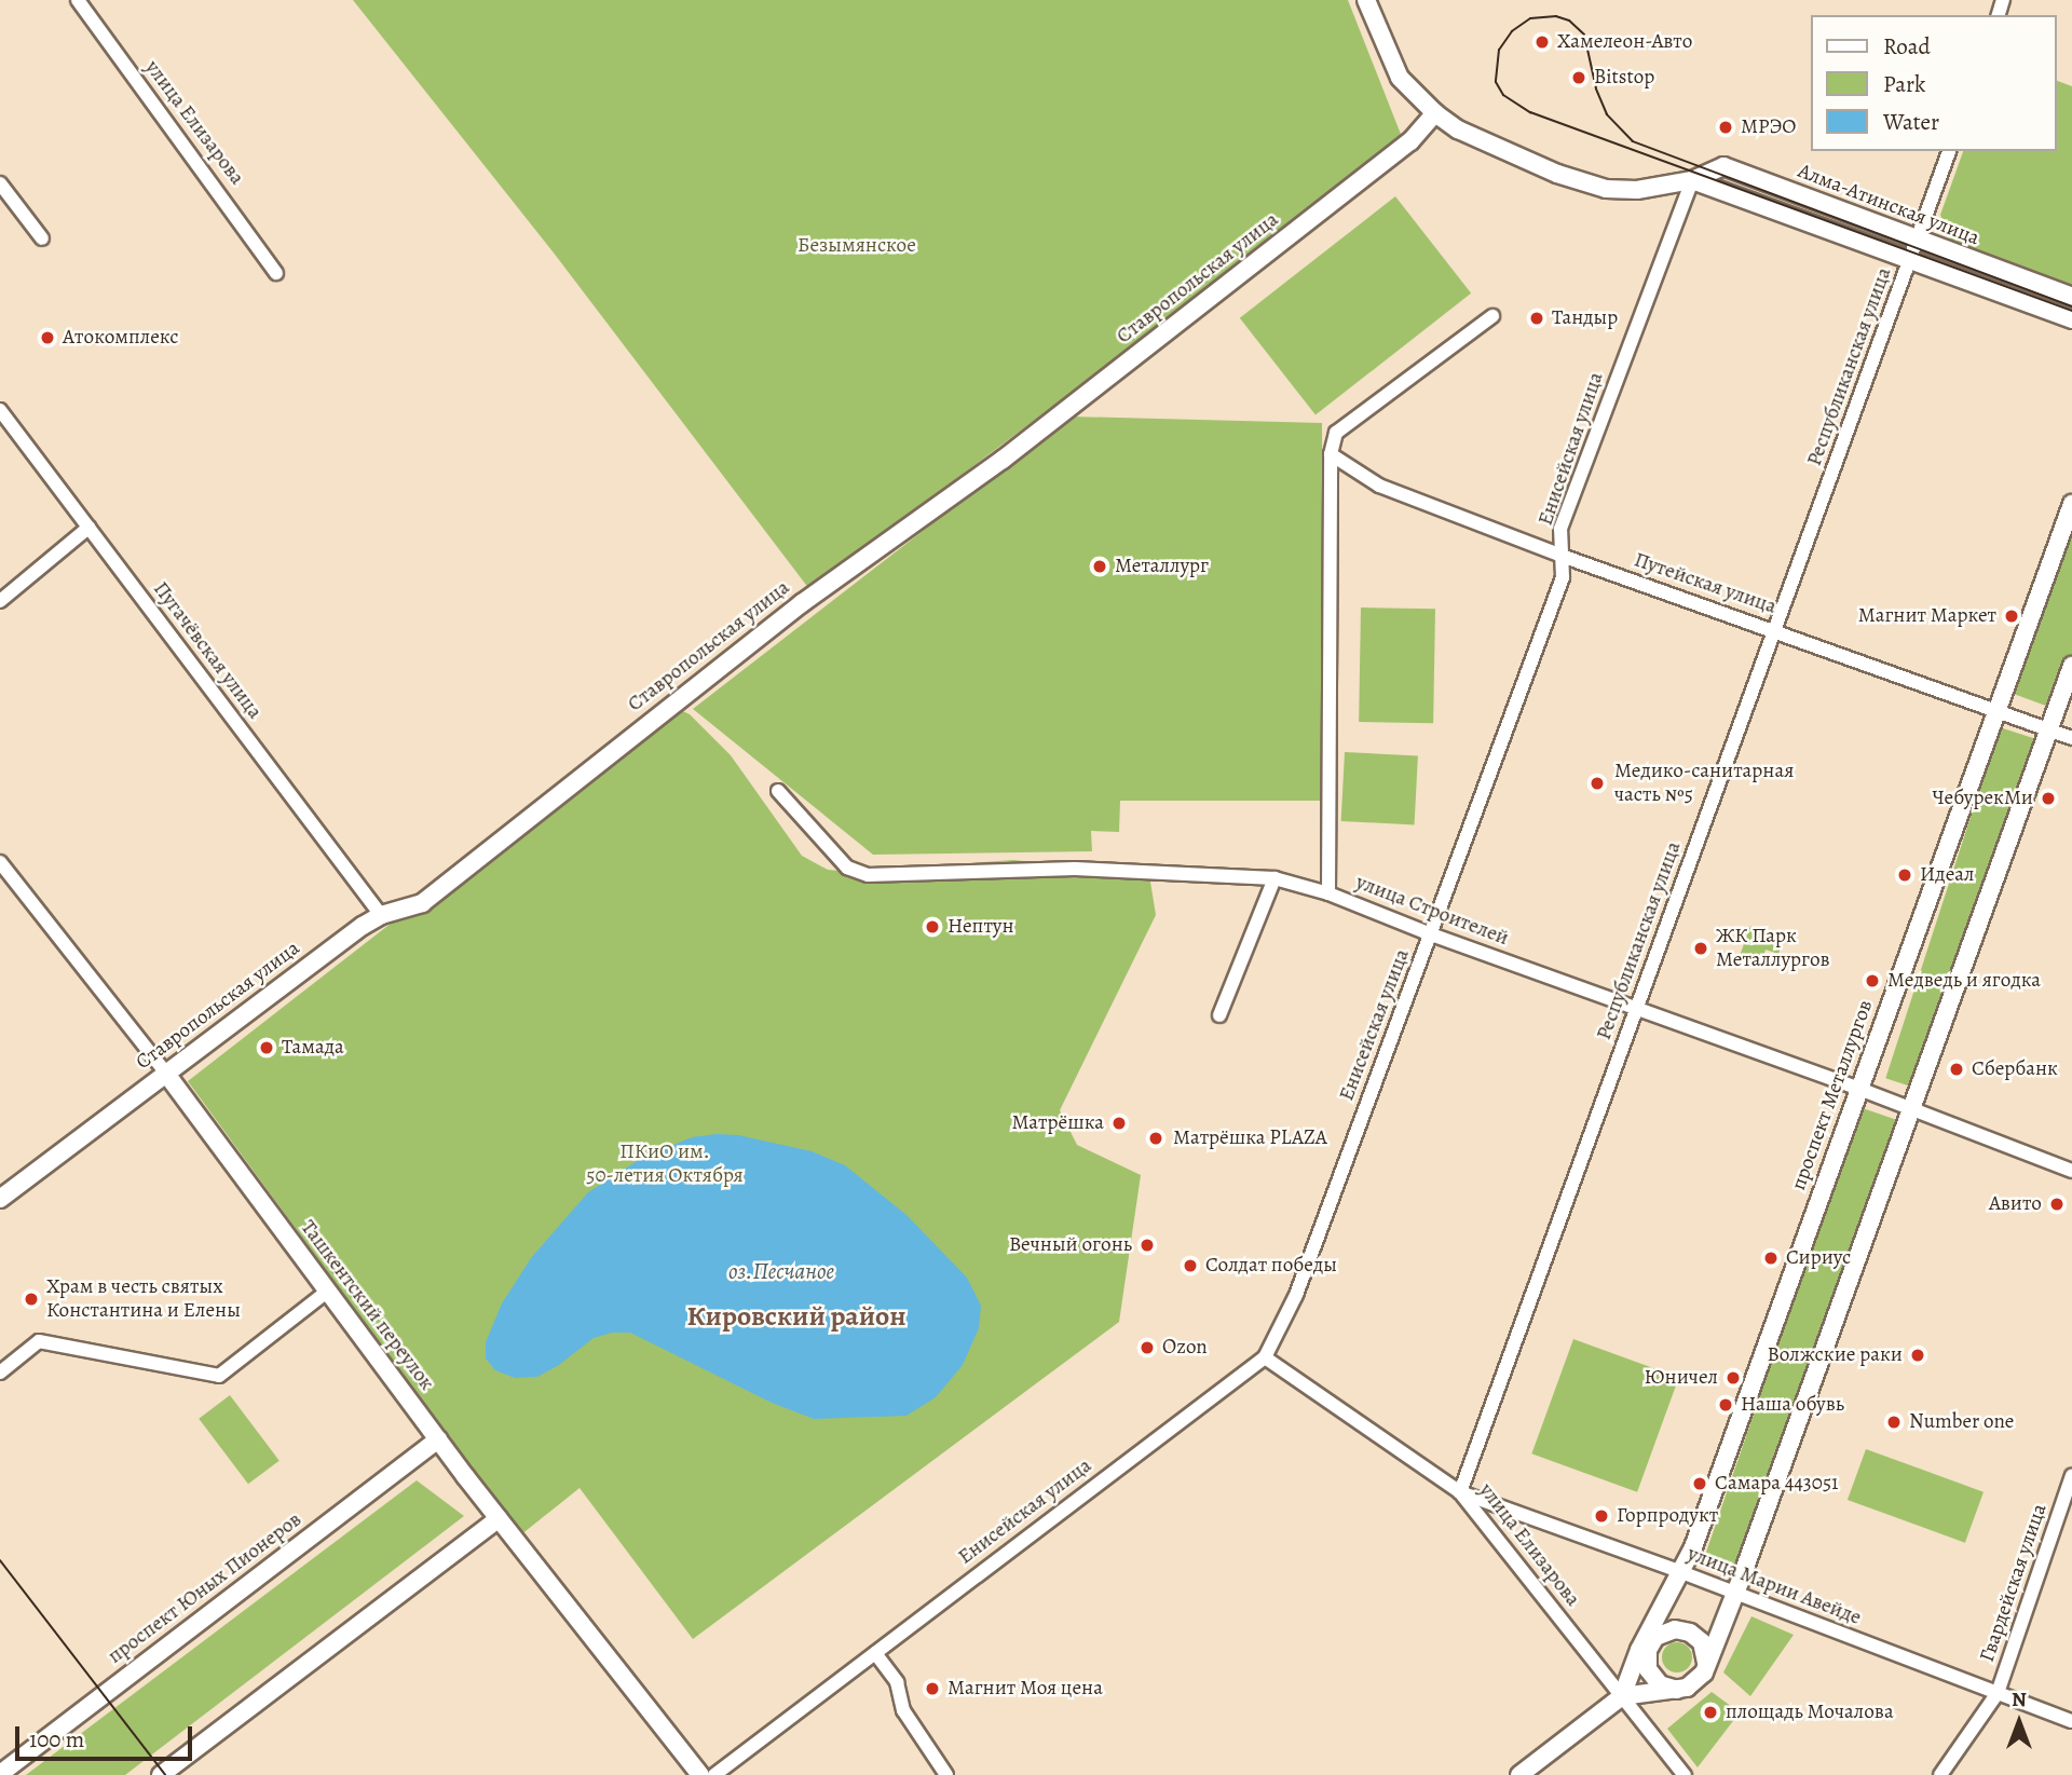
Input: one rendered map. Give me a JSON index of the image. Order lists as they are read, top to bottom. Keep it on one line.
{"streets":{"street":["улица Елизарова","Алма-Атинская улица","Ставропольская улица","Республиканская улица","Енисейская улица","Путейская улица","Пугачёвская улица","улица Строителей","проспект Металлургов","Ташкентский переулок","Гвардейская улица","улица Марии Авейде","проспект Юных Пионеров"]},"crossings":[["улица Елизарова","Республиканская улица"],["улица Елизарова","Енисейская улица"],["улица Елизарова","проспект Металлургов"],["улица Елизарова","улица Марии Авейде"],["Алма-Атинская улица","Ставропольская улица"],["Алма-Атинская улица","Республиканская улица"],["Алма-Атинская улица","Енисейская улица"],["Ставропольская улица","Пугачёвская улица"],["Ставропольская улица","Ташкентский переулок"],["Республиканская улица","Путейская улица"],["Республиканская улица","улица Строителей"],["Республиканская улица","улица Марии Авейде"],["Енисейская улица","Путейская улица"],["Енисейская улица","улица Строителей"],["Путейская улица","проспект Металлургов"],["улица Строителей","проспект Металлургов"],["проспект Металлургов","улица Марии Авейде"],["Ташкентский переулок","проспект Юных Пионеров"],["Гвардейская улица","улица Марии Авейде"]],"districts":["Кировский район"],"water":["оз.Песчаное"],"parks":["Безымянское","ПКиО им. 50-летия Октября"],"places":["Хамелеон-Авто","Bitstop","МРЭО","Тандыр","Атокомплекс","Металлург","Магнит Маркет","Медико-санитарная часть №5","ЧебурекМи","Идеал","Нептун","ЖК Парк Металлургов","Медведь и ягодка","Тамада","Сбербанк","Матрёшка","Матрёшка PLAZA","Авито","Вечный огонь","Сириус","Солдат победы","Храм в честь святых Константина и Елены","Ozon","Волжские раки","Юничел","Наша обувь","Number one","Самара 443051","Горпродукт","Магнит Моя цена","площадь Мочалова"],"legend":["Road","Park","Water"],"scale_bar":"100 m","north":"top"}
